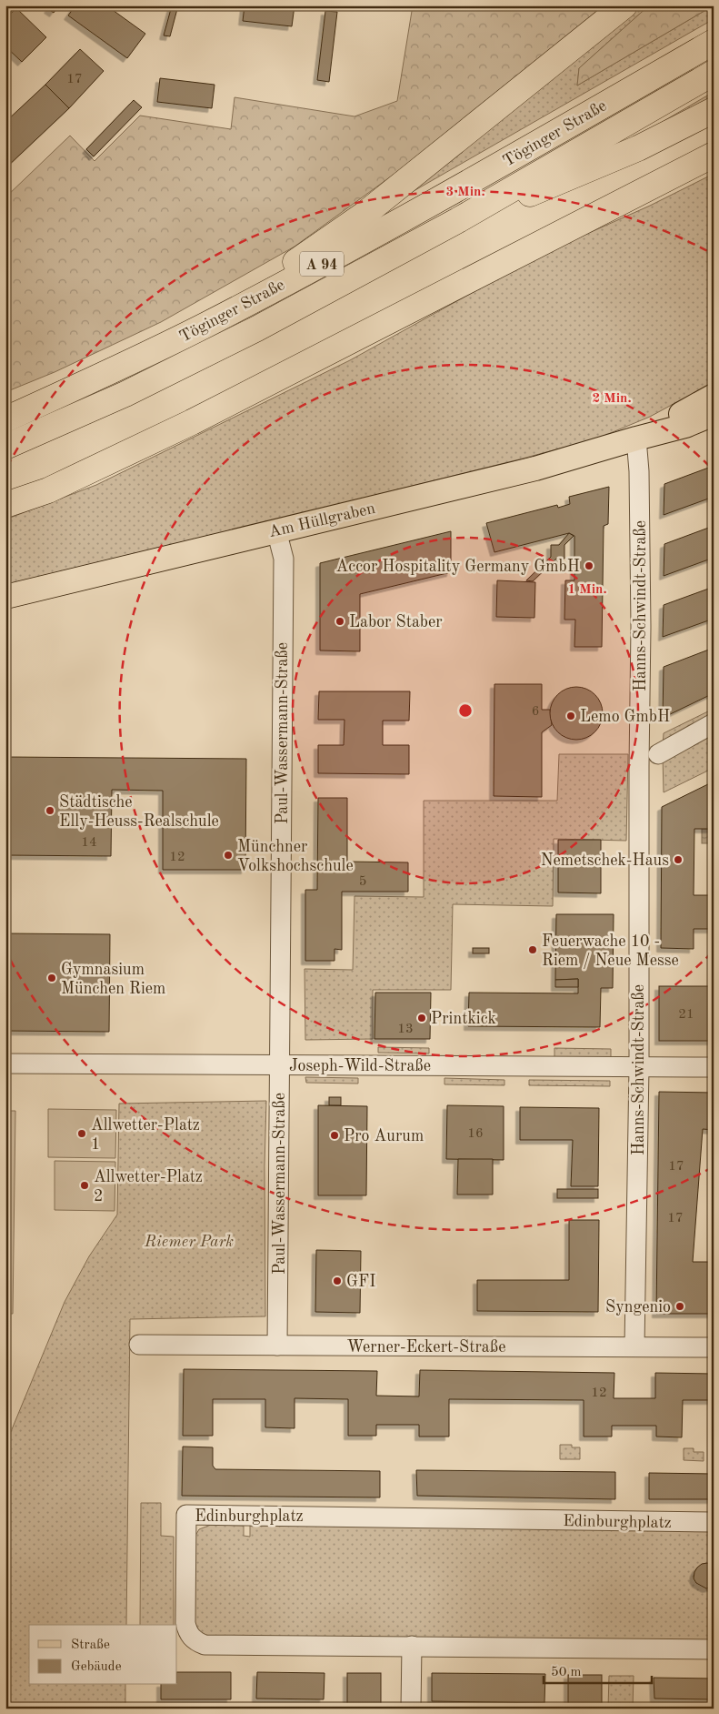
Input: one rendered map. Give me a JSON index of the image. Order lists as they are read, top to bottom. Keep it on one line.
{"streets":{"highway":["Töginger Straße","A 94"],"main road":["Am Hüllgraben"],"street":["Hanns-Schwindt-Straße","Paul-Wassermann-Straße","Joseph-Wild-Straße","Werner-Eckert-Straße","Edinburghplatz"]},"crossings":[["Am Hüllgraben","Hanns-Schwindt-Straße"],["Am Hüllgraben","Paul-Wassermann-Straße"],["Hanns-Schwindt-Straße","Joseph-Wild-Straße"],["Hanns-Schwindt-Straße","Werner-Eckert-Straße"],["Paul-Wassermann-Straße","Joseph-Wild-Straße"],["Paul-Wassermann-Straße","Werner-Eckert-Straße"]],"parks":["Riemer Park"],"places":["Accor Hospitality Germany GmbH","Labor Staber","Lemo GmbH","Städtische Elly-Heuss-Realschule","Münchner Volkshochschule","Nemetschek-Haus","Feuerwache 10 - Riem / Neue Messe","Gymnasium München Riem","Printkick","Allwetter-Platz 1","Pro Aurum","Allwetter-Platz 2","GFI","Syngenio"],"house_numbers":["17","6","14","12","5","21","13","16","17","17","12"],"legend":["Straße","Gebäude"],"scale_bar":"50 m","rings":["3 Min.","2 Min.","1 Min."]}
